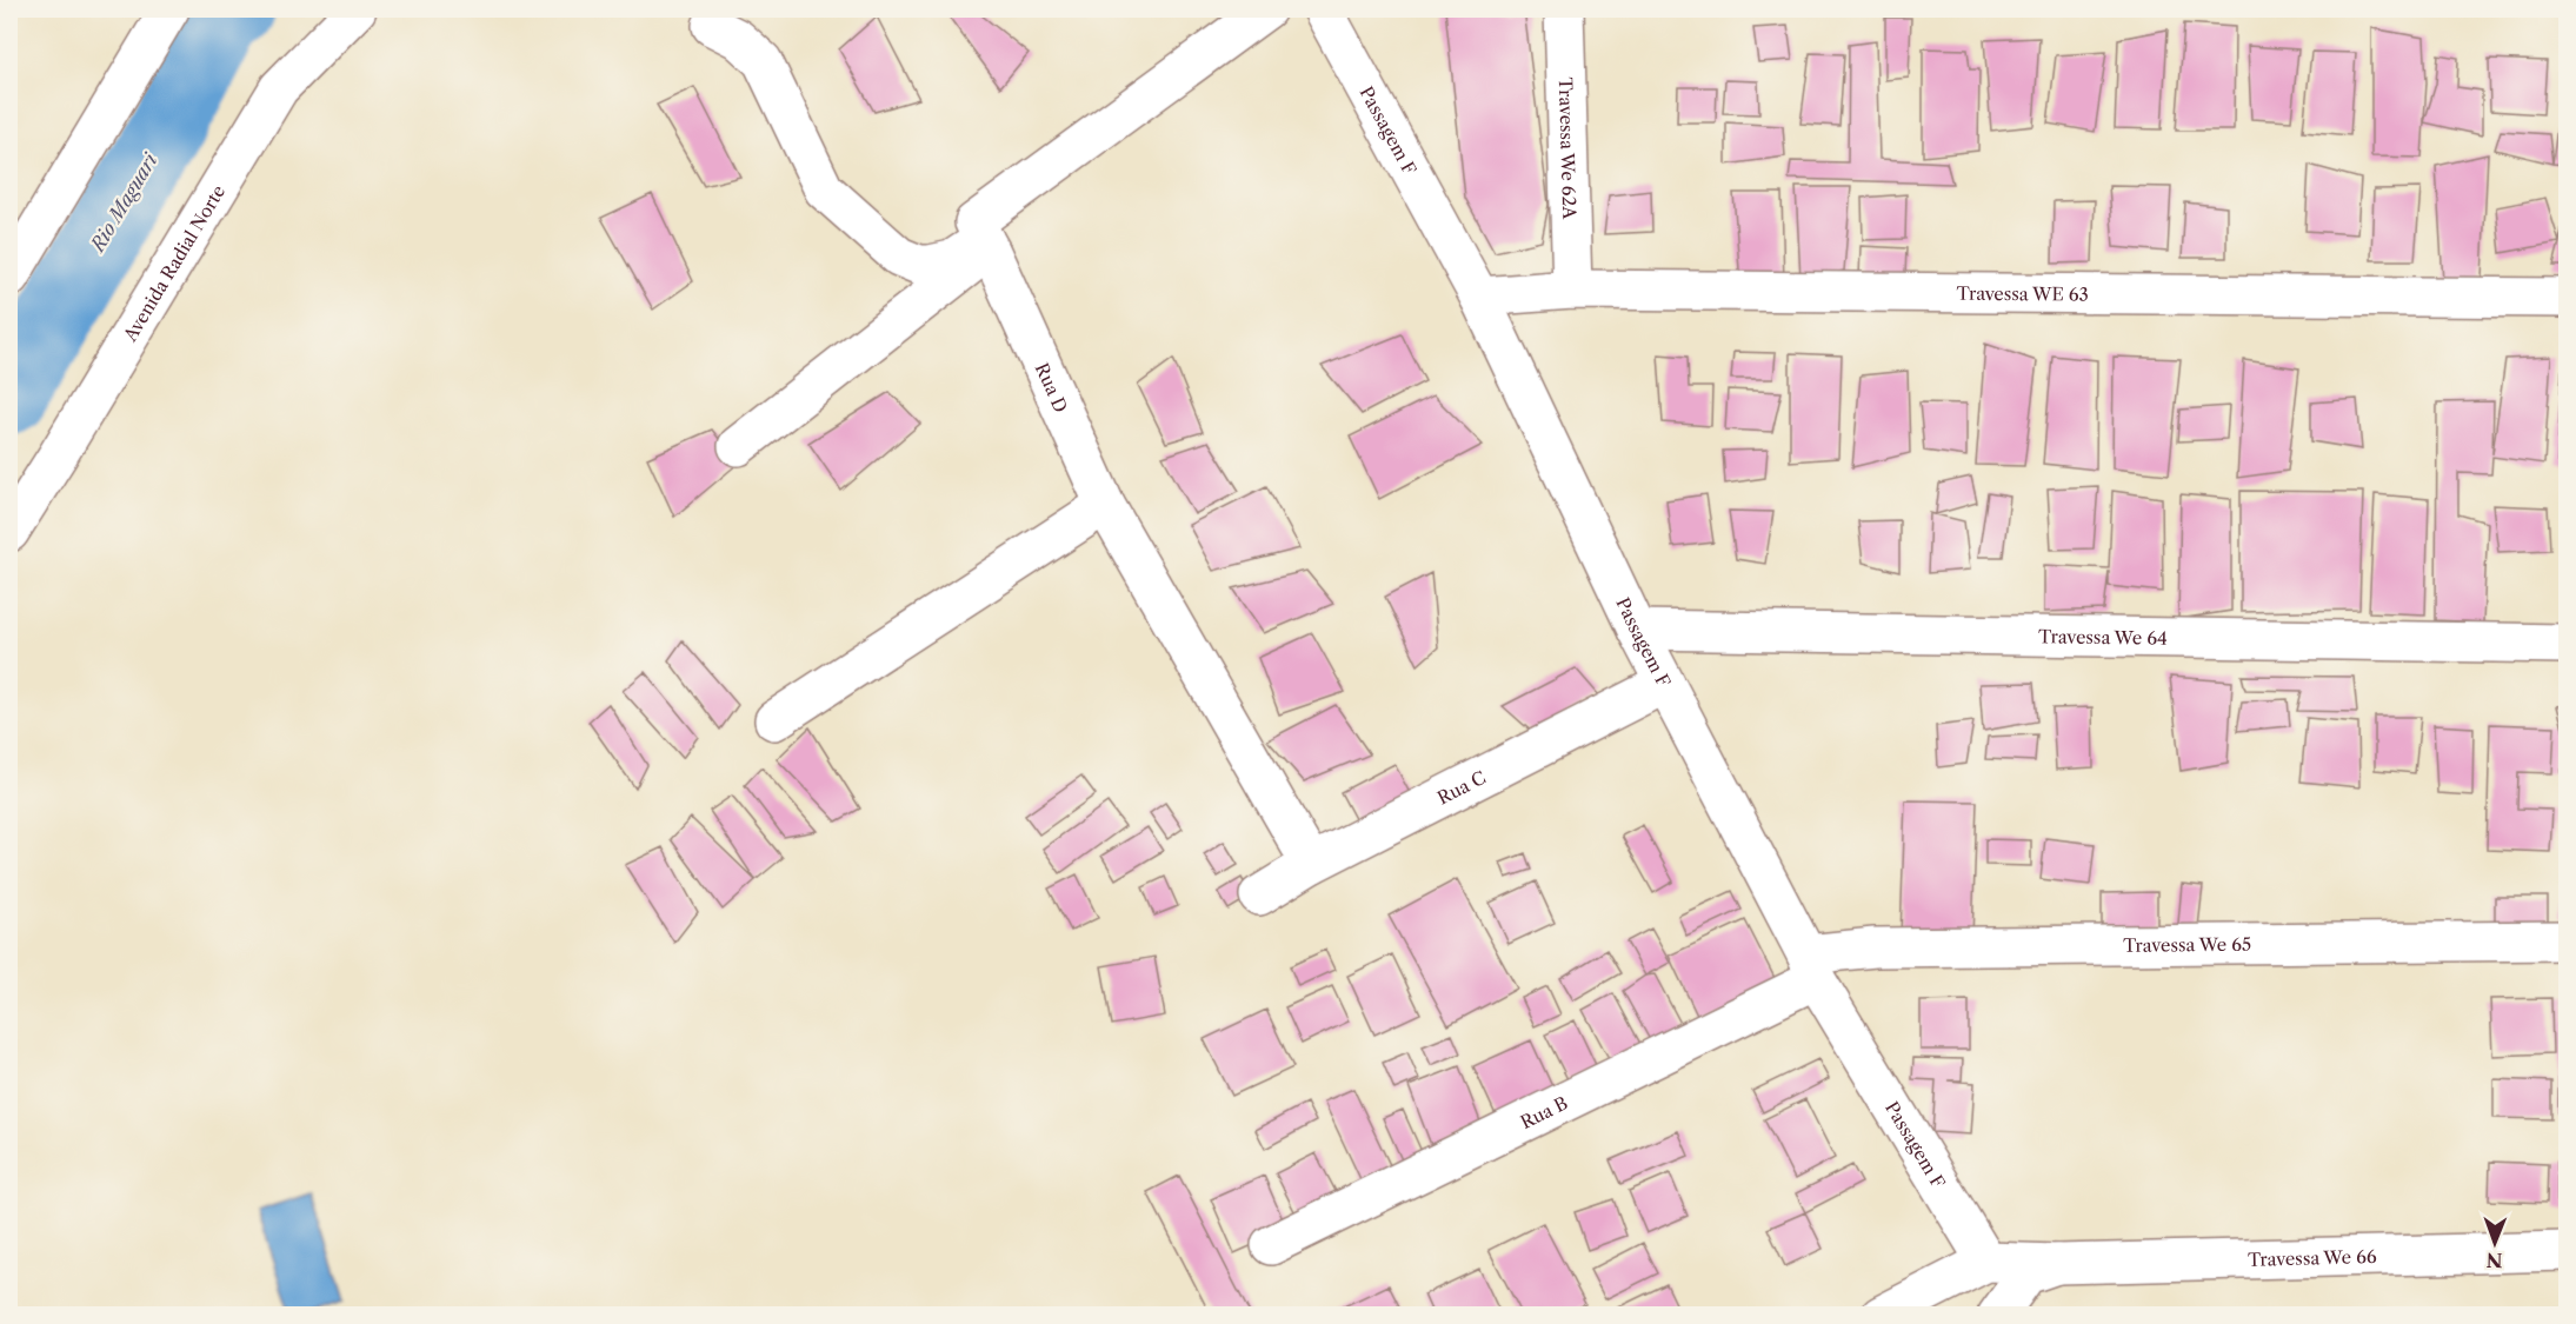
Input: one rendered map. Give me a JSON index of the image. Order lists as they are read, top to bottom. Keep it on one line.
{"streets":{"street":["Passagem F","Travessa We 62A","Avenida Radial Norte","Travessa WE 63","Rua D","Travessa We 64","Rua C","Travessa We 65","Rua B","Travessa We 66"]},"crossings":[["Passagem F","Travessa WE 63"],["Passagem F","Travessa We 64"],["Passagem F","Rua C"],["Passagem F","Travessa We 65"],["Passagem F","Rua B"],["Travessa We 62A","Travessa WE 63"],["Rua D","Rua C"],["Travessa We 65","Rua B"]],"water":["Rio Maguari"],"north":"bottom"}
